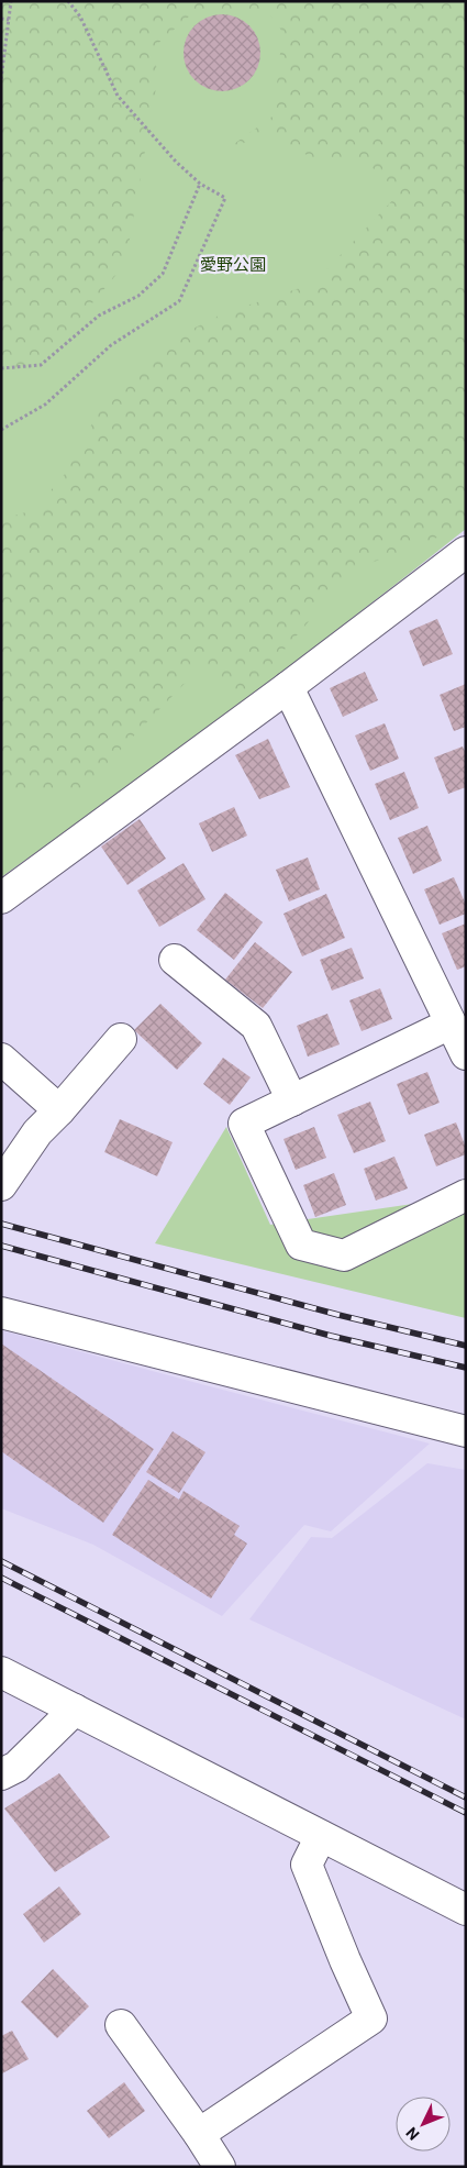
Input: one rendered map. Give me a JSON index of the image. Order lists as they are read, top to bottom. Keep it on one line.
{"parks":["愛野公園"],"north":"bottom left"}
